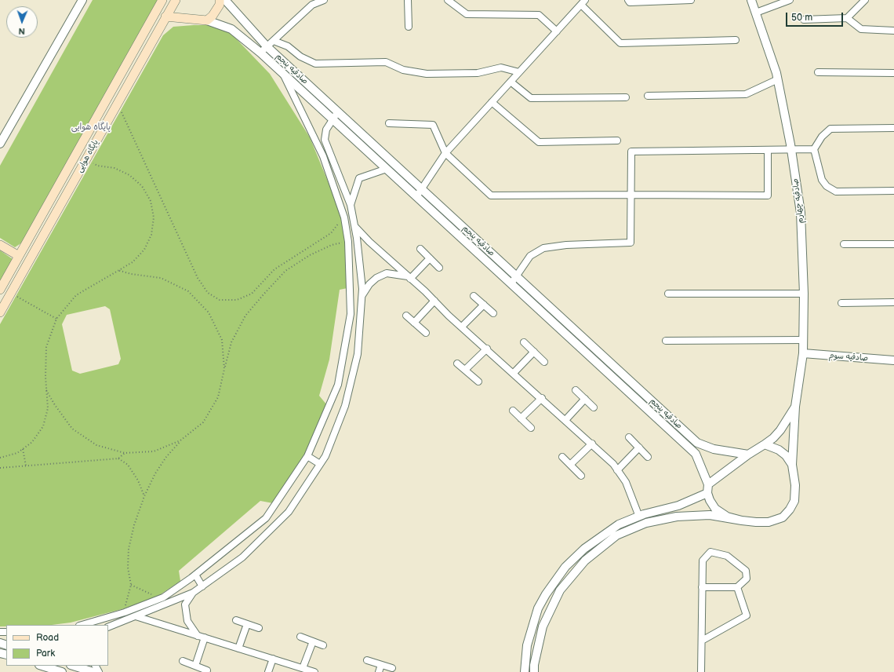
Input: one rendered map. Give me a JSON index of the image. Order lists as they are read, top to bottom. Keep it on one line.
{"streets":{"main road":["پایگاه هوایی"],"street":["صادقیه پنجم","صادقیه چهارم","صادقیه سوم"]},"crossings":[["صادقیه پنجم","صادقیه چهارم"],["صادقیه چهارم","صادقیه سوم"]],"districts":["پایگاه هوایی"],"legend":["Road","Park"],"scale_bar":"50 m","north":"bottom"}
